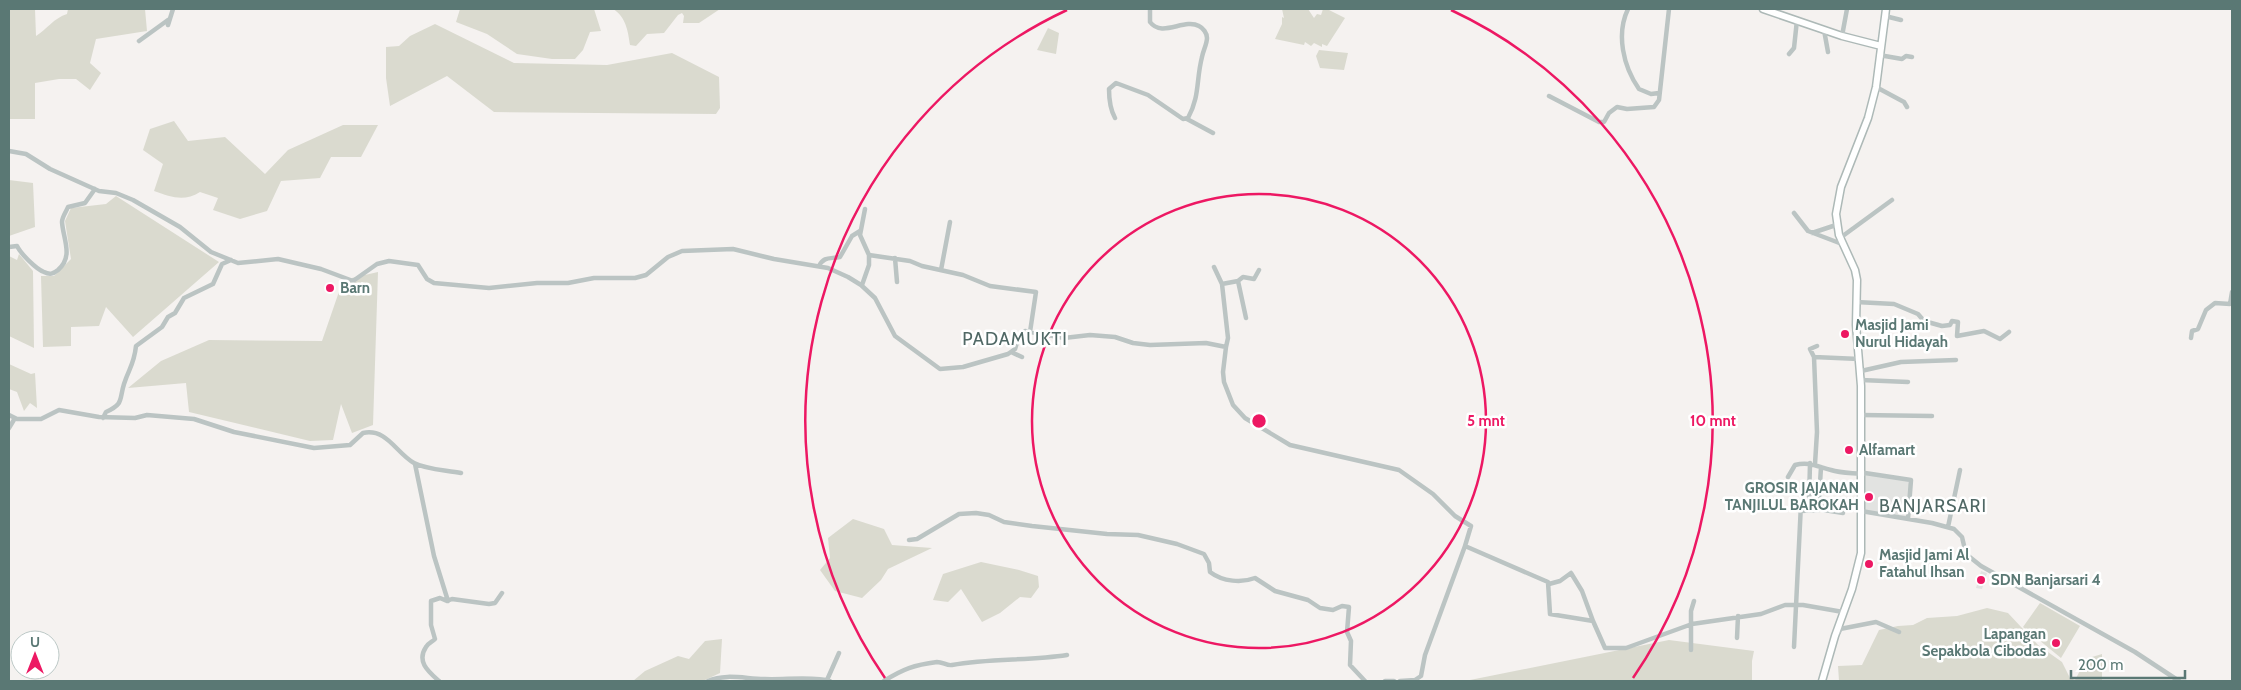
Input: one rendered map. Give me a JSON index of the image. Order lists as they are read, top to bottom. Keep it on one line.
{"districts":["PADAMUKTI","BANJARSARI"],"places":["Barn","Masjid Jami Nurul Hidayah","Alfamart","GROSIR JAJANAN TANJILUL BAROKAH","Masjid Jami Al Fatahul Ihsan","SDN Banjarsari 4","Lapangan Sepakbola Cibodas"],"scale_bar":"200 m","north":"top","rings":["5 mnt","10 mnt"]}
